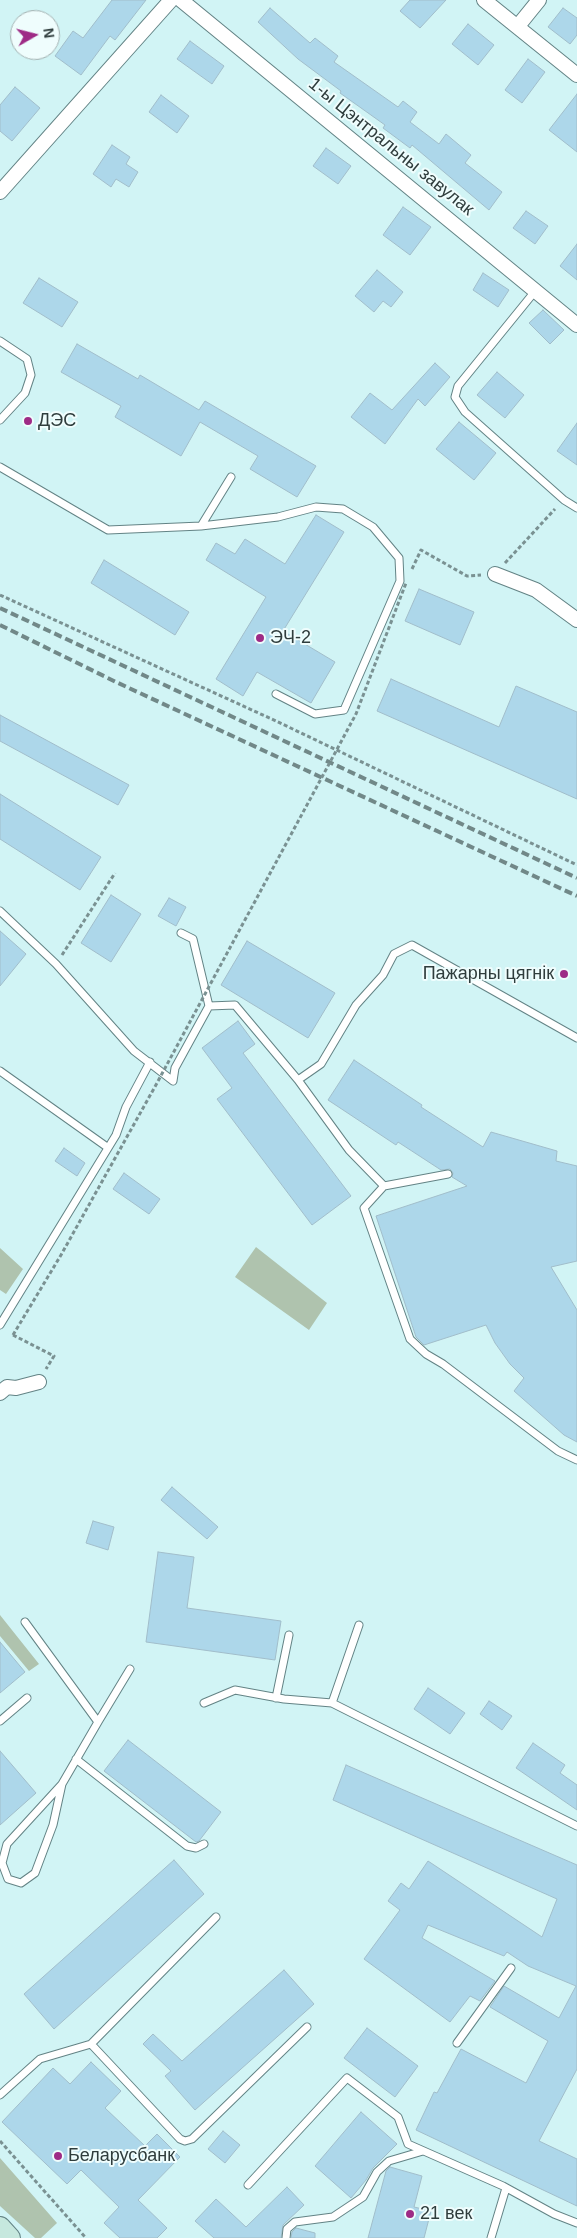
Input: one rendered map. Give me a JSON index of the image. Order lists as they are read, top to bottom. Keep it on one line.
{"streets":{"street":["1-ы Цэнтральны завулак"]},"places":["ДЭС","ЭЧ-2","Пажарны цягнік","Беларусбанк","21 век"],"north":"right"}
